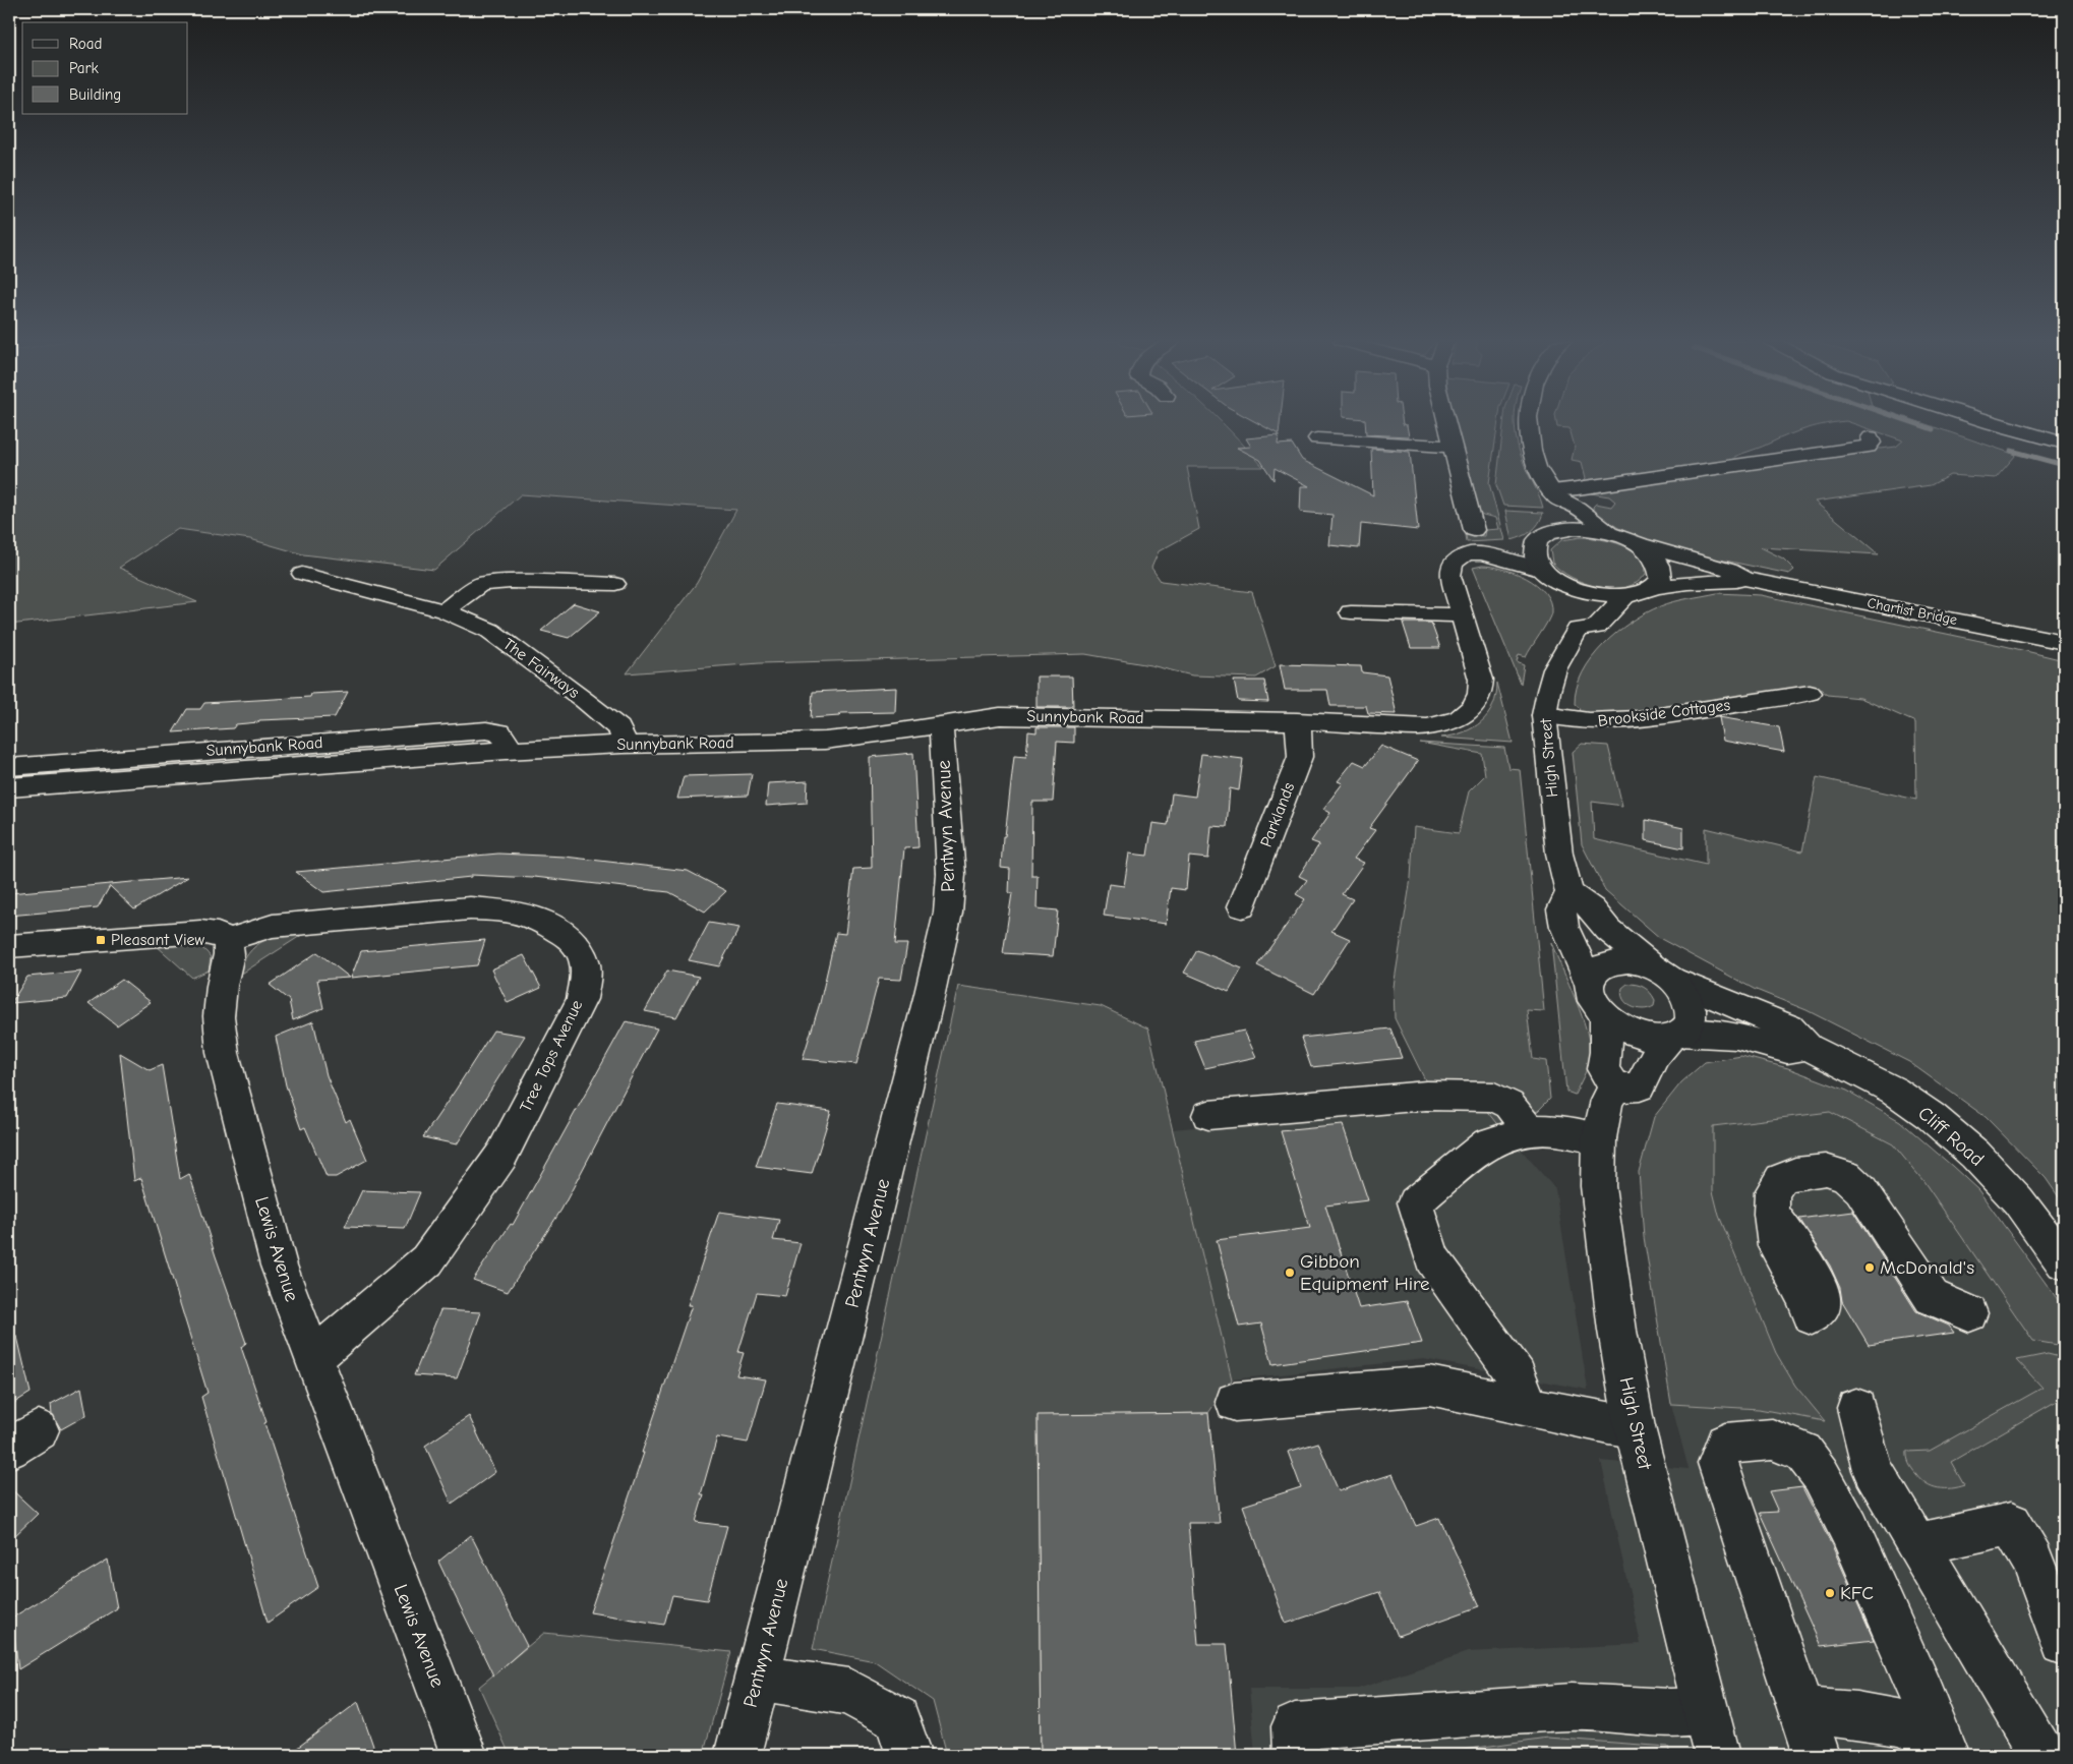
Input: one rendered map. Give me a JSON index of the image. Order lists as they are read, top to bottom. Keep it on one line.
{"streets":{"street":["Chartist Bridge","The Fairways","Brookside Cottages","Sunnybank Road","High Street","Parklands","Pentwyn Avenue","Tree Tops Avenue","Cliff Road","Lewis Avenue"]},"crossings":[["The Fairways","Sunnybank Road"],["Brookside Cottages","High Street"],["Sunnybank Road","Parklands"],["Sunnybank Road","Pentwyn Avenue"],["High Street","Cliff Road"],["Tree Tops Avenue","Lewis Avenue"]],"places":{"transit":["Pleasant View"],"other":["McDonald's","Gibbon Equipment Hire","KFC"]},"legend":["Road","Park","Building"]}
